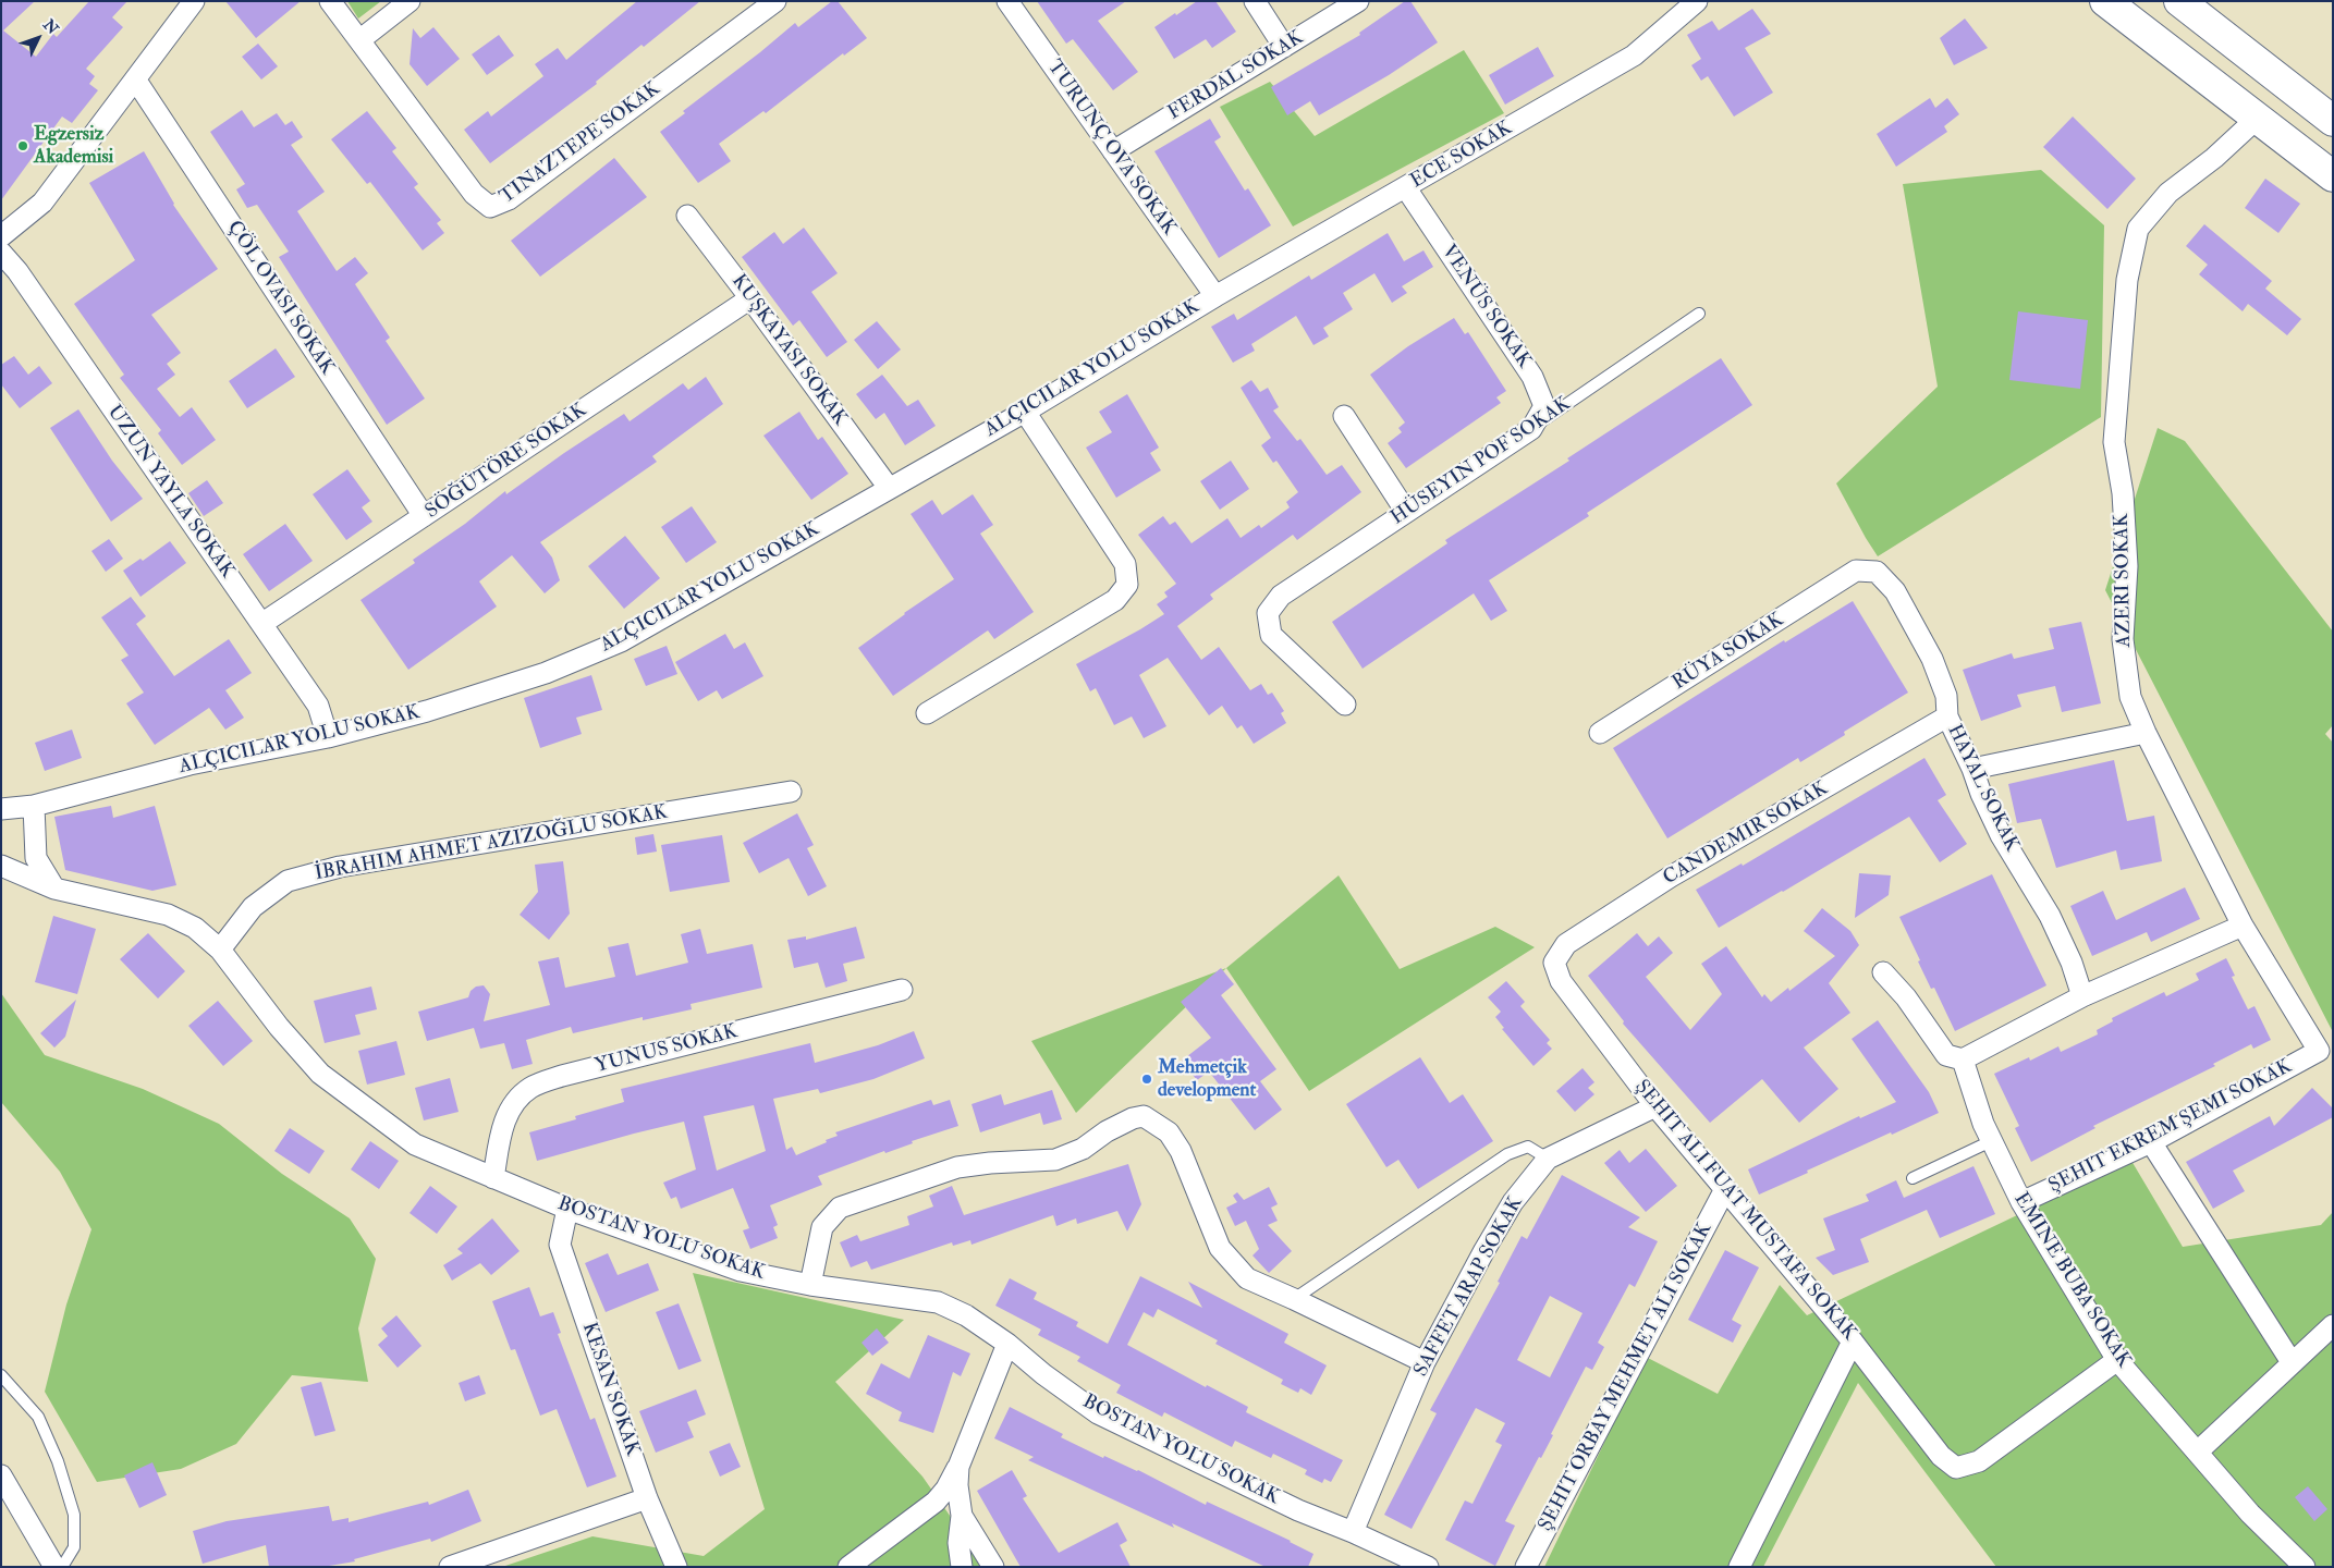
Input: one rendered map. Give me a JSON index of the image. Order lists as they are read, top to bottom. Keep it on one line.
{"streets":{"street":["FERDAL SOKAK","TURUNÇ OVA SOKAK","ECE SOKAK","VENÜS SOKAK","SÖĞÜTÖRE SOKAK","HÜSEYIN POF SOKAK","UZUN YAYLA SOKAK","AZERI SOKAK","RÜYA SOKAK","HAYAL SOKAK","CANDEMIR SOKAK","İBRAHIM AHMET AZIZOĞLU SOKAK","YUNUS SOKAK","ŞEHIT EKREM ŞEMI SOKAK","ŞEHIT ALI FUAT MUSTAFA SOKAK","BOSTAN YOLU SOKAK","EMINE BUBA SOKAK","SAFFET ARAP SOKAK","ŞEHIT ORBAY MEHMET ALI SOKAK","KESAN SOKAK"]},"crossings":[["FERDAL SOKAK","TURUNÇ OVA SOKAK"],["TURUNÇ OVA SOKAK","ECE SOKAK"],["ECE SOKAK","VENÜS SOKAK"],["ECE SOKAK","UZUN YAYLA SOKAK"],["VENÜS SOKAK","HÜSEYIN POF SOKAK"],["SÖĞÜTÖRE SOKAK","UZUN YAYLA SOKAK"],["AZERI SOKAK","ŞEHIT EKREM ŞEMI SOKAK"],["RÜYA SOKAK","HAYAL SOKAK"],["HAYAL SOKAK","CANDEMIR SOKAK"],["CANDEMIR SOKAK","ŞEHIT ALI FUAT MUSTAFA SOKAK"],["İBRAHIM AHMET AZIZOĞLU SOKAK","BOSTAN YOLU SOKAK"],["YUNUS SOKAK","BOSTAN YOLU SOKAK"],["ŞEHIT EKREM ŞEMI SOKAK","EMINE BUBA SOKAK"],["ŞEHIT ALI FUAT MUSTAFA SOKAK","EMINE BUBA SOKAK"],["ŞEHIT ALI FUAT MUSTAFA SOKAK","SAFFET ARAP SOKAK"],["ŞEHIT ALI FUAT MUSTAFA SOKAK","ŞEHIT ORBAY MEHMET ALI SOKAK"],["BOSTAN YOLU SOKAK","SAFFET ARAP SOKAK"],["BOSTAN YOLU SOKAK","KESAN SOKAK"]],"places":["Egzersiz Akademisi","Mehmetçik development"],"north":"top right"}
